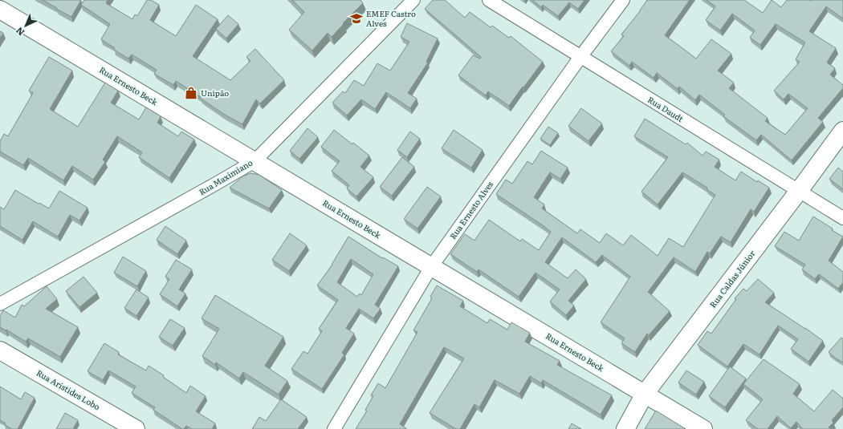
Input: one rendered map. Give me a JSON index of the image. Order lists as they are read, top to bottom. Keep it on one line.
{"streets":{"street":["Rua Ernesto Beck","Rua Daudt","Rua Maximiano","Rua Ernesto Alves","Rua Caldas Júnior","Rua Aristides Lobo"]},"crossings":[["Rua Ernesto Beck","Rua Maximiano"],["Rua Ernesto Beck","Rua Ernesto Alves"],["Rua Ernesto Beck","Rua Caldas Júnior"],["Rua Daudt","Rua Ernesto Alves"],["Rua Daudt","Rua Caldas Júnior"]],"places":{"school or university":["EMEF Castro Alves"],"shop":["Unipão"]},"north":"bottom left"}
